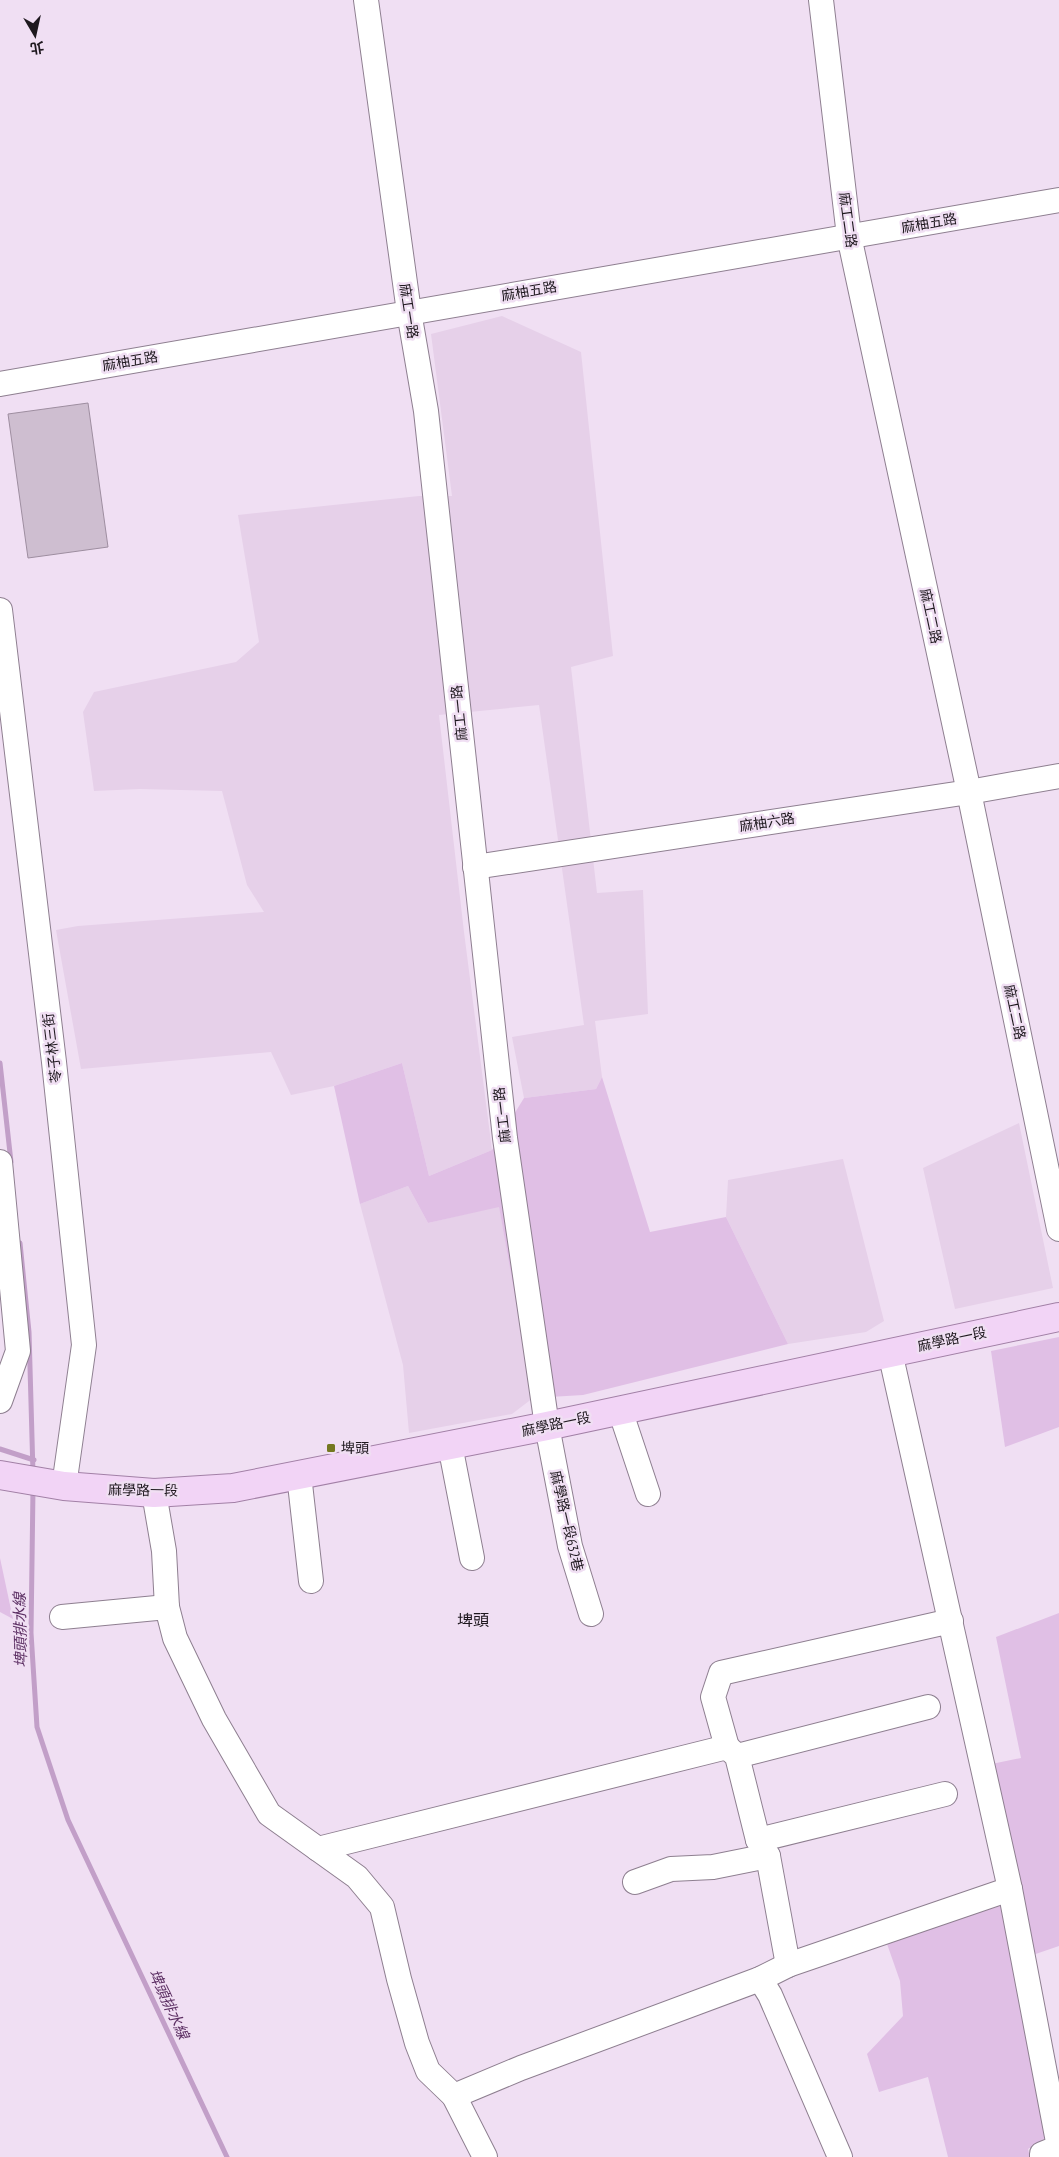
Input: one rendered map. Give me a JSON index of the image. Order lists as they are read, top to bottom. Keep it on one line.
{"streets":{"main road":["麻學路一段"],"street":["麻工二路","麻柚五路","麻工一路","麻柚六路","苓子林三街","麻學路一段632巷"]},"crossings":[["麻工二路","麻柚五路"],["麻工二路","麻柚六路"],["麻柚五路","麻工一路"],["麻工一路","麻柚六路"],["麻工一路","麻學路一段"],["麻工一路","麻學路一段632巷"],["苓子林三街","麻學路一段"],["麻學路一段","麻學路一段632巷"]],"districts":["埤頭"],"water":["埤頭排水線"],"places":{"transit":["埤頭"]},"north":"bottom"}
